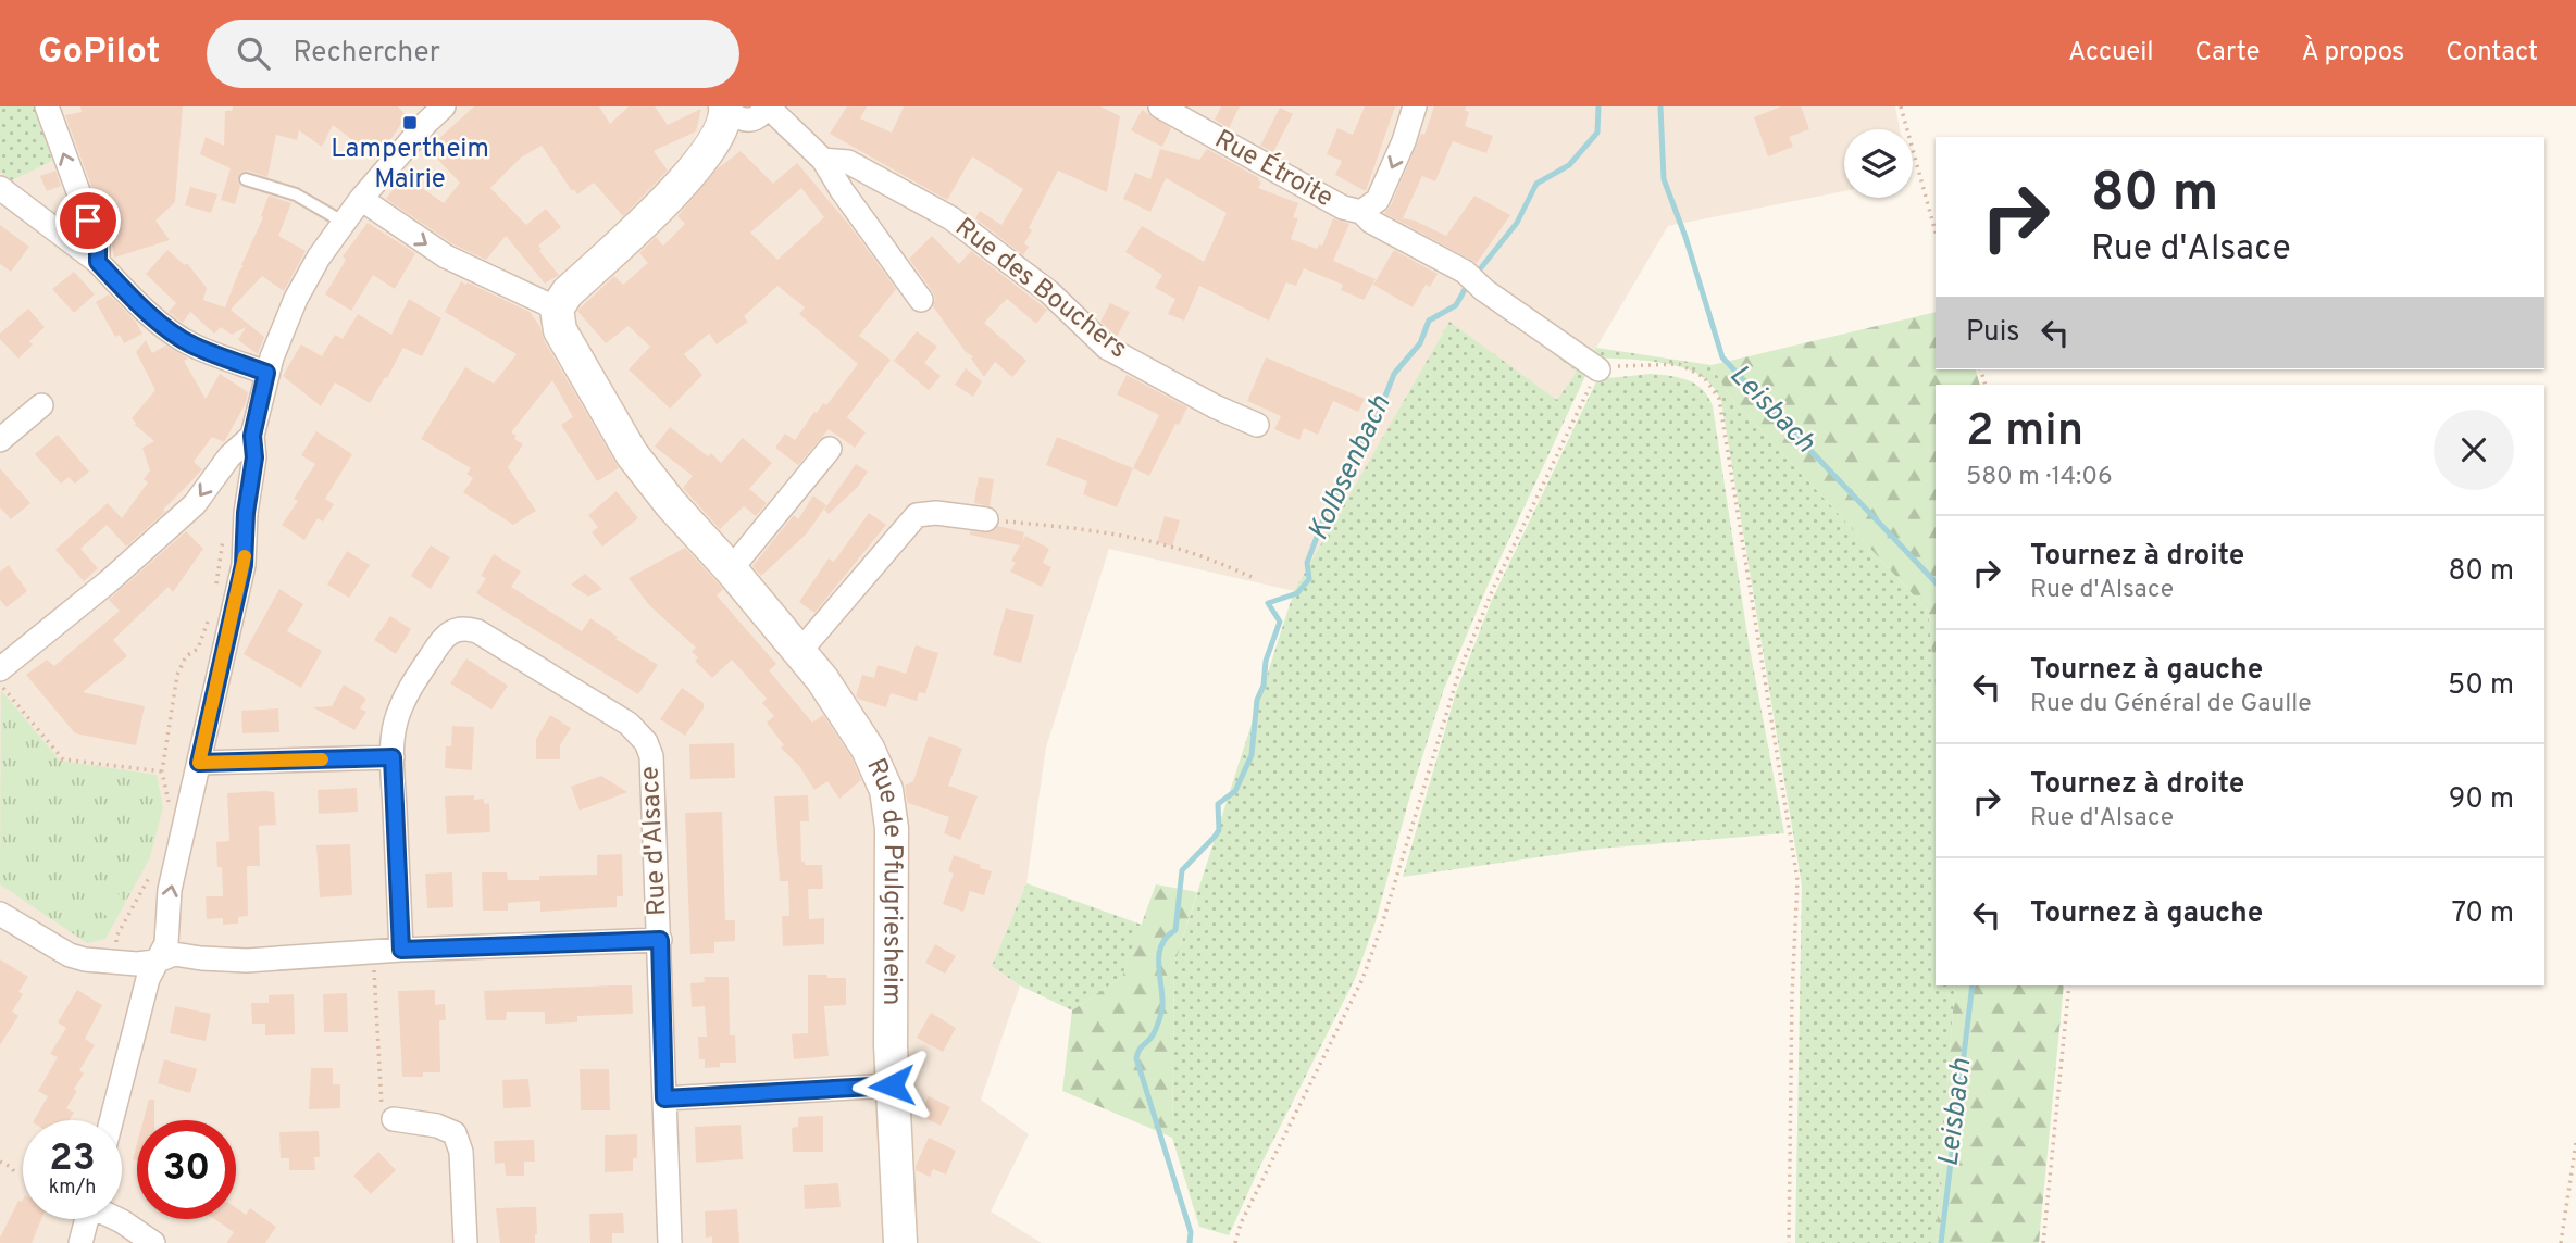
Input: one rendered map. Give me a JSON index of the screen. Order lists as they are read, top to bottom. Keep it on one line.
{"streets":{"main road":["Rue de Pfulgriesheim"],"street":["Rue Étroite","Rue des Bouchers","Rue d'Alsace"]},"water":["Leisbach","Kolbsenbach"],"places":{"transit":["Lampertheim Mairie"]},"page":{"header":"GoPilot","search":"Rechercher","nav":["Accueil","Carte","À propos","Contact"],"turn":["80 m","Rue d'Alsace"],"then":"Puis","heading":["2 min","580 m · 14:06"],"list":[{"name":"Tournez à droite","note":"Rue d'Alsace","value":"80 m"},{"name":"Tournez à gauche","note":"Rue du Général de Gaulle","value":"50 m"},{"name":"Tournez à droite","note":"Rue d'Alsace","value":"90 m"},{"name":"Tournez à gauche","value":"70 m"}],"speed":"23 km/h","limit":"30"}}
